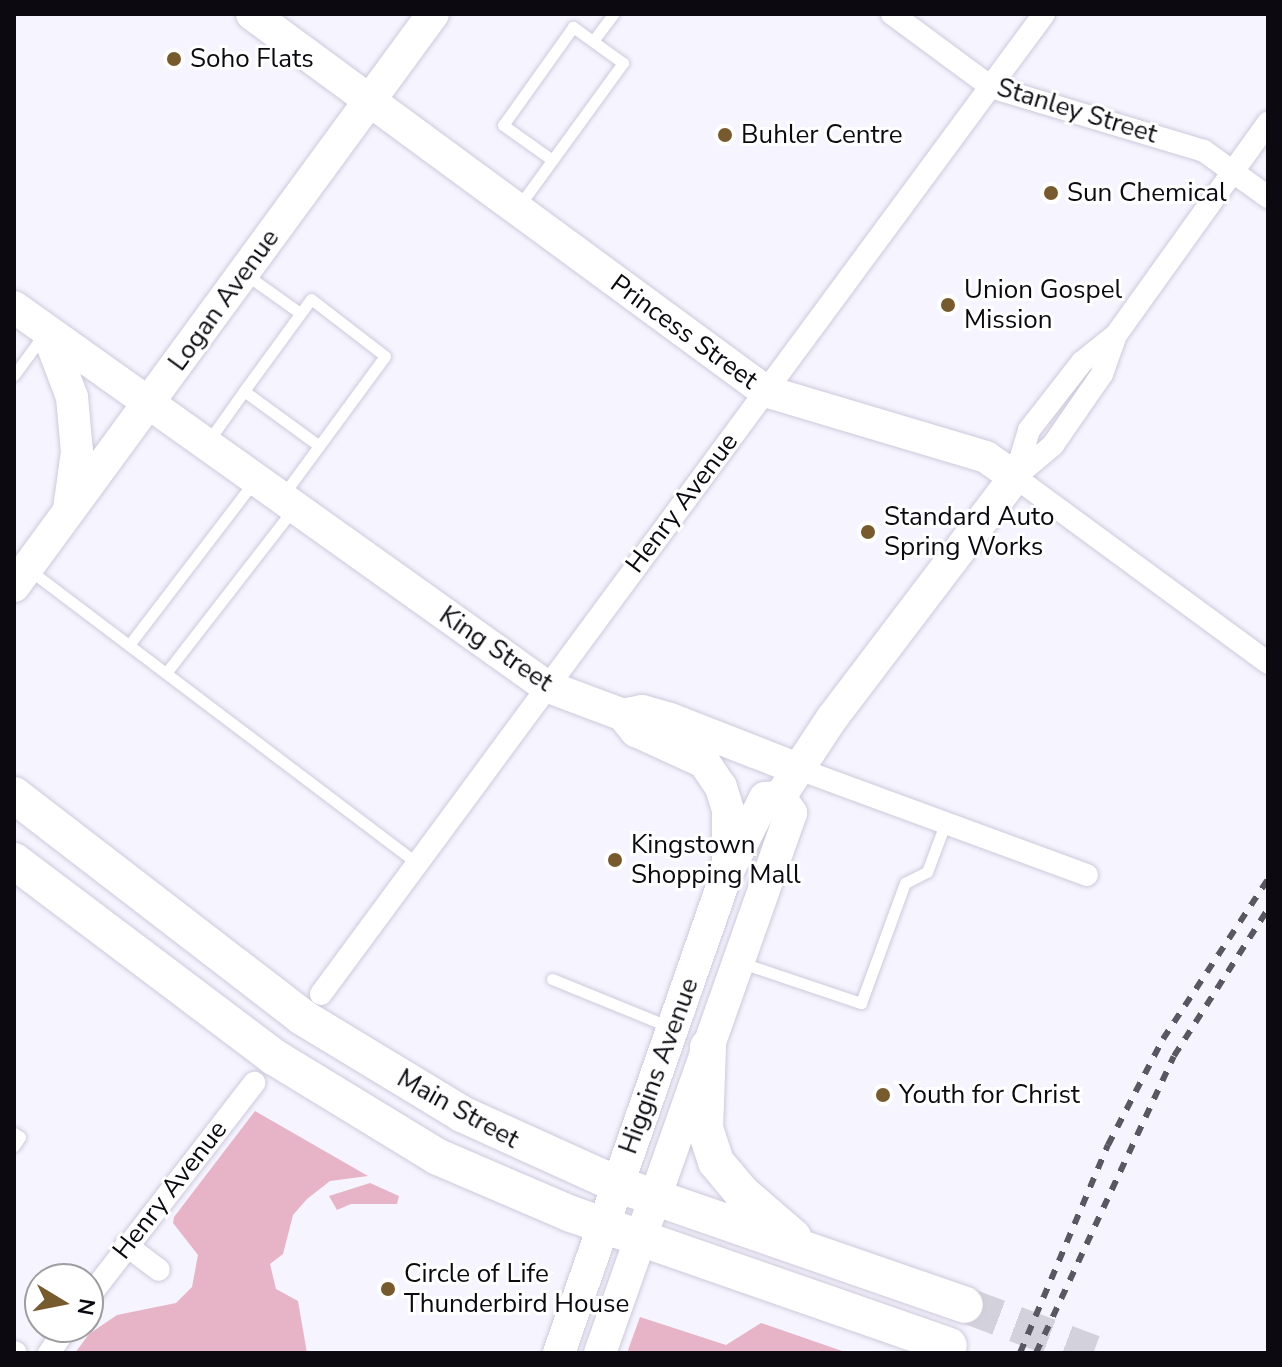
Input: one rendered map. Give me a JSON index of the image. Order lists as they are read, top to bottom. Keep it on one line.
{"streets":{"main road":["Logan Avenue","Princess Street","King Street","Higgins Avenue","Main Street"],"street":["Stanley Street","Henry Avenue"]},"crossings":[["Stanley Street","Henry Avenue"],["Stanley Street","Higgins Avenue"],["Logan Avenue","Princess Street"],["Logan Avenue","King Street"],["Princess Street","Henry Avenue"],["Princess Street","Higgins Avenue"],["Henry Avenue","King Street"],["King Street","Higgins Avenue"],["Higgins Avenue","Main Street"]],"places":["Soho Flats","Buhler Centre","Sun Chemical","Union Gospel Mission","Standard Auto Spring Works","Kingstown Shopping Mall","Youth for Christ","Circle of Life Thunderbird House"],"north":"right"}
